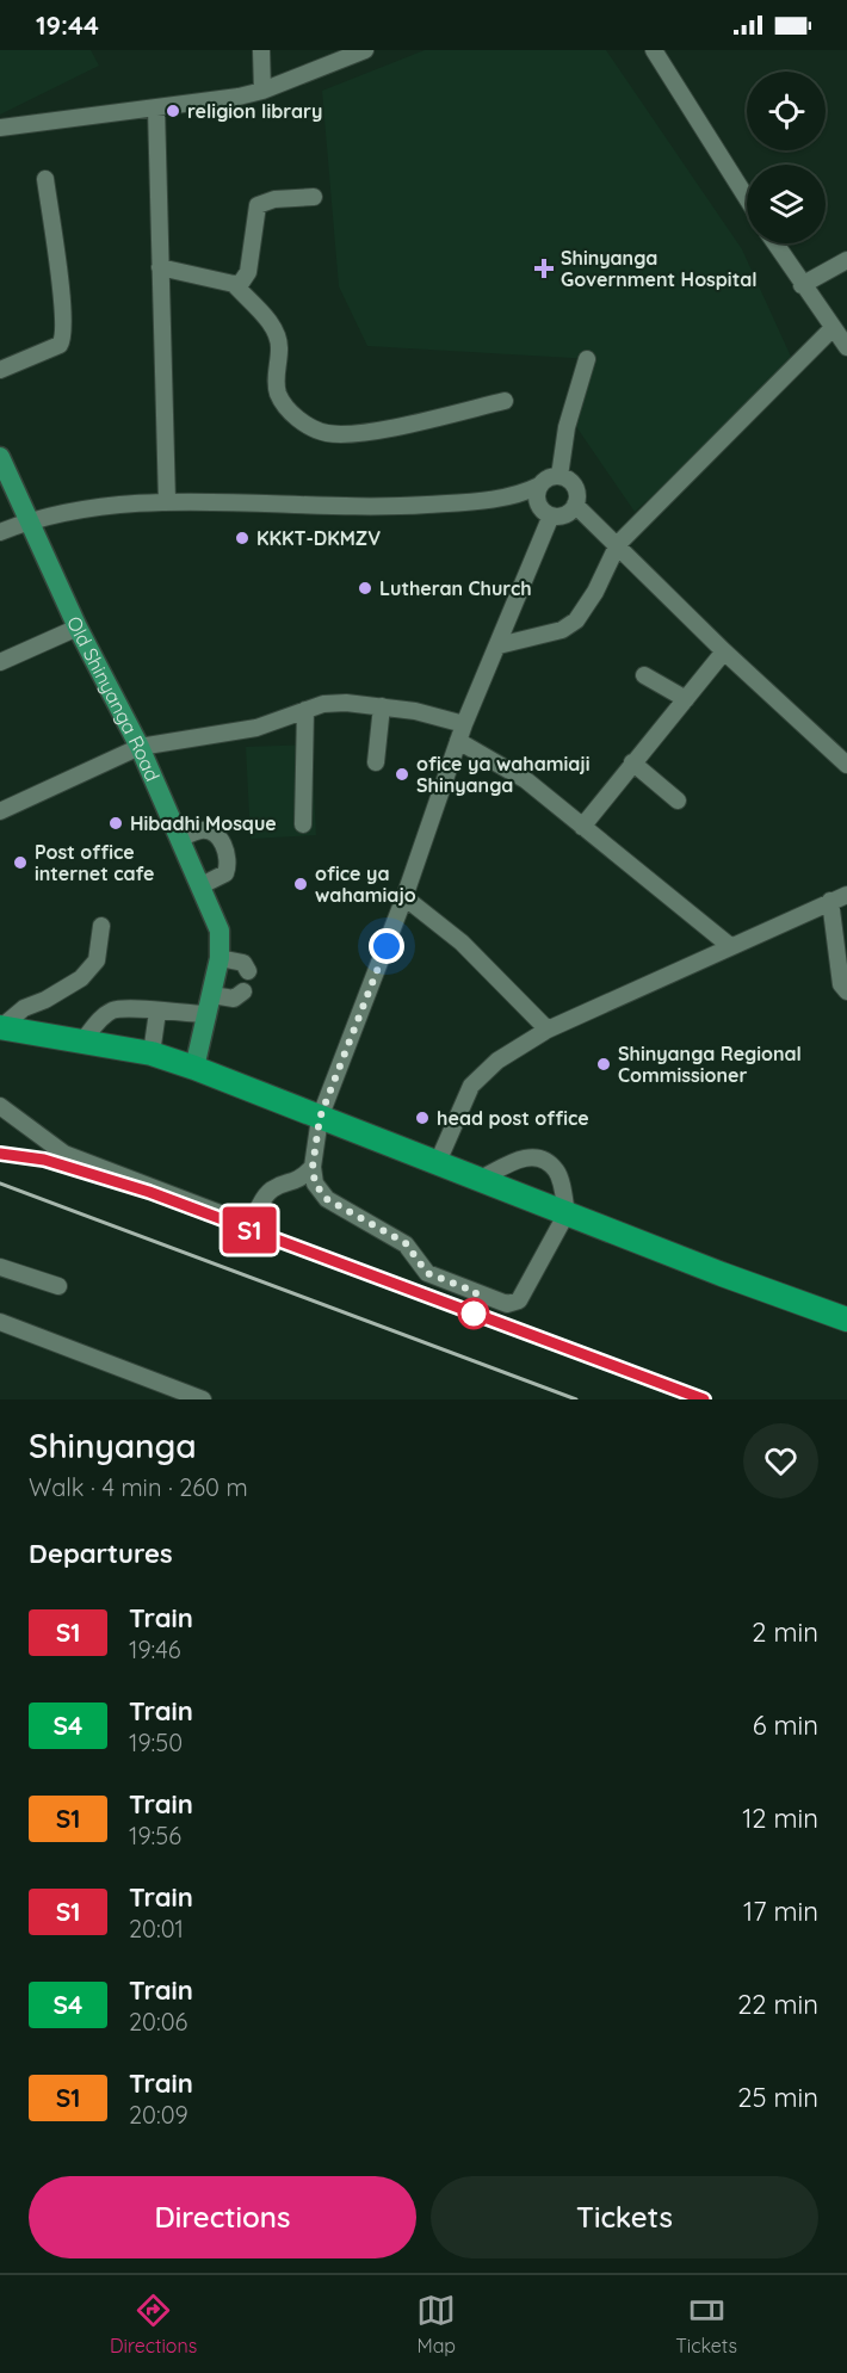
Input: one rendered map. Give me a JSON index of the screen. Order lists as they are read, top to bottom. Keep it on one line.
{"streets":{"main road":["Old Shinyanga Road"]},"places":{"other":["religion library","KKKT-DKMZV","Lutheran Church","ofice ya wahamiaji Shinyanga","Hibadhi Mosque","Post office internet cafe","ofice ya wahamiajo","Shinyanga Regional Commissioner","head post office"],"health":["Shinyanga Government Hospital"]},"page":{"status":"19:44","on_map":"S1","heading":[["Shinyanga","Walk · 4 min · 260 m"],"Departures"],"list":[{"mark":"S1","name":"Train","note":"19:46","value":"2 min"},{"mark":"S4","name":"Train","note":"19:50","value":"6 min"},{"mark":"S1","name":"Train","note":"19:56","value":"12 min"},{"mark":"S1","name":"Train","note":"20:01","value":"17 min"},{"mark":"S4","name":"Train","note":"20:06","value":"22 min"},{"mark":"S1","name":"Train","note":"20:09","value":"25 min"}],"buttons":["Directions","Tickets"],"tabs":["Directions","Map","Tickets"]}}
